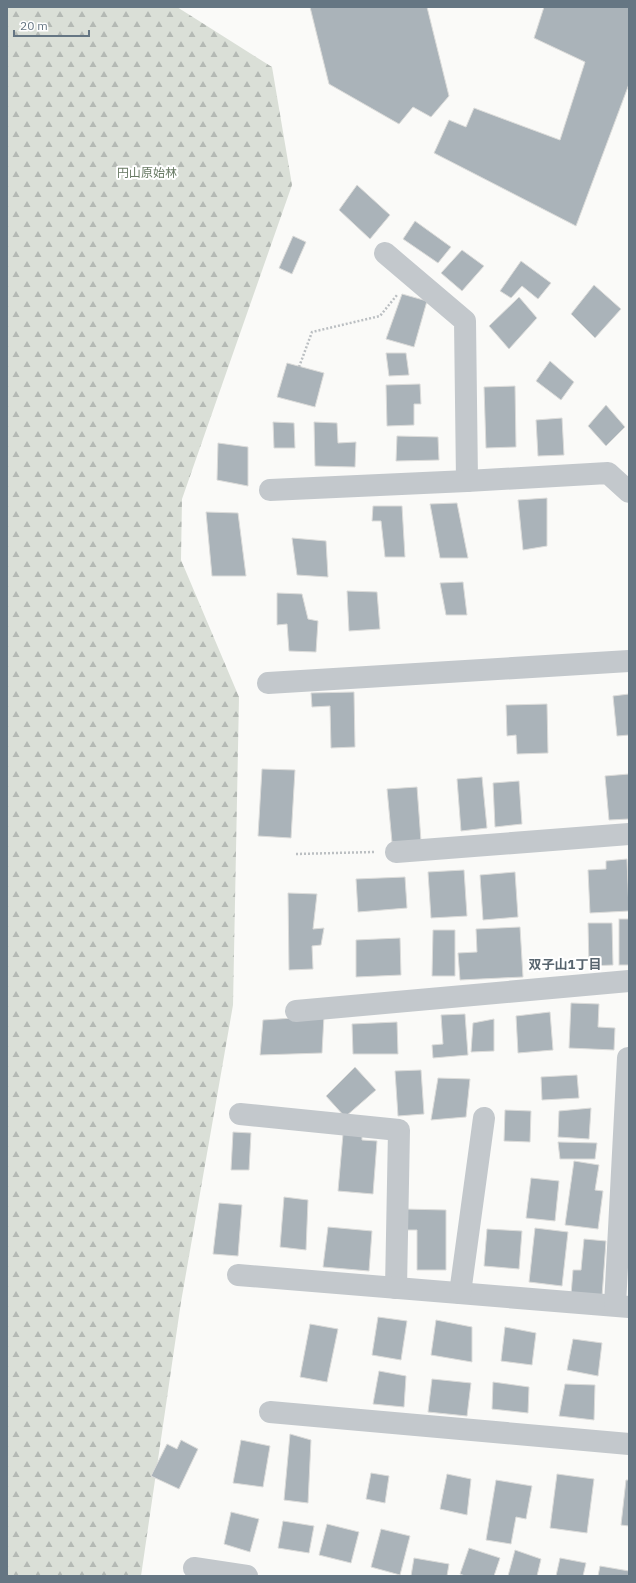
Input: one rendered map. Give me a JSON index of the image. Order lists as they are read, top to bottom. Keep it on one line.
{"districts":["双子山1丁目"],"parks":["円山原始林"],"scale_bar":"20 m"}
